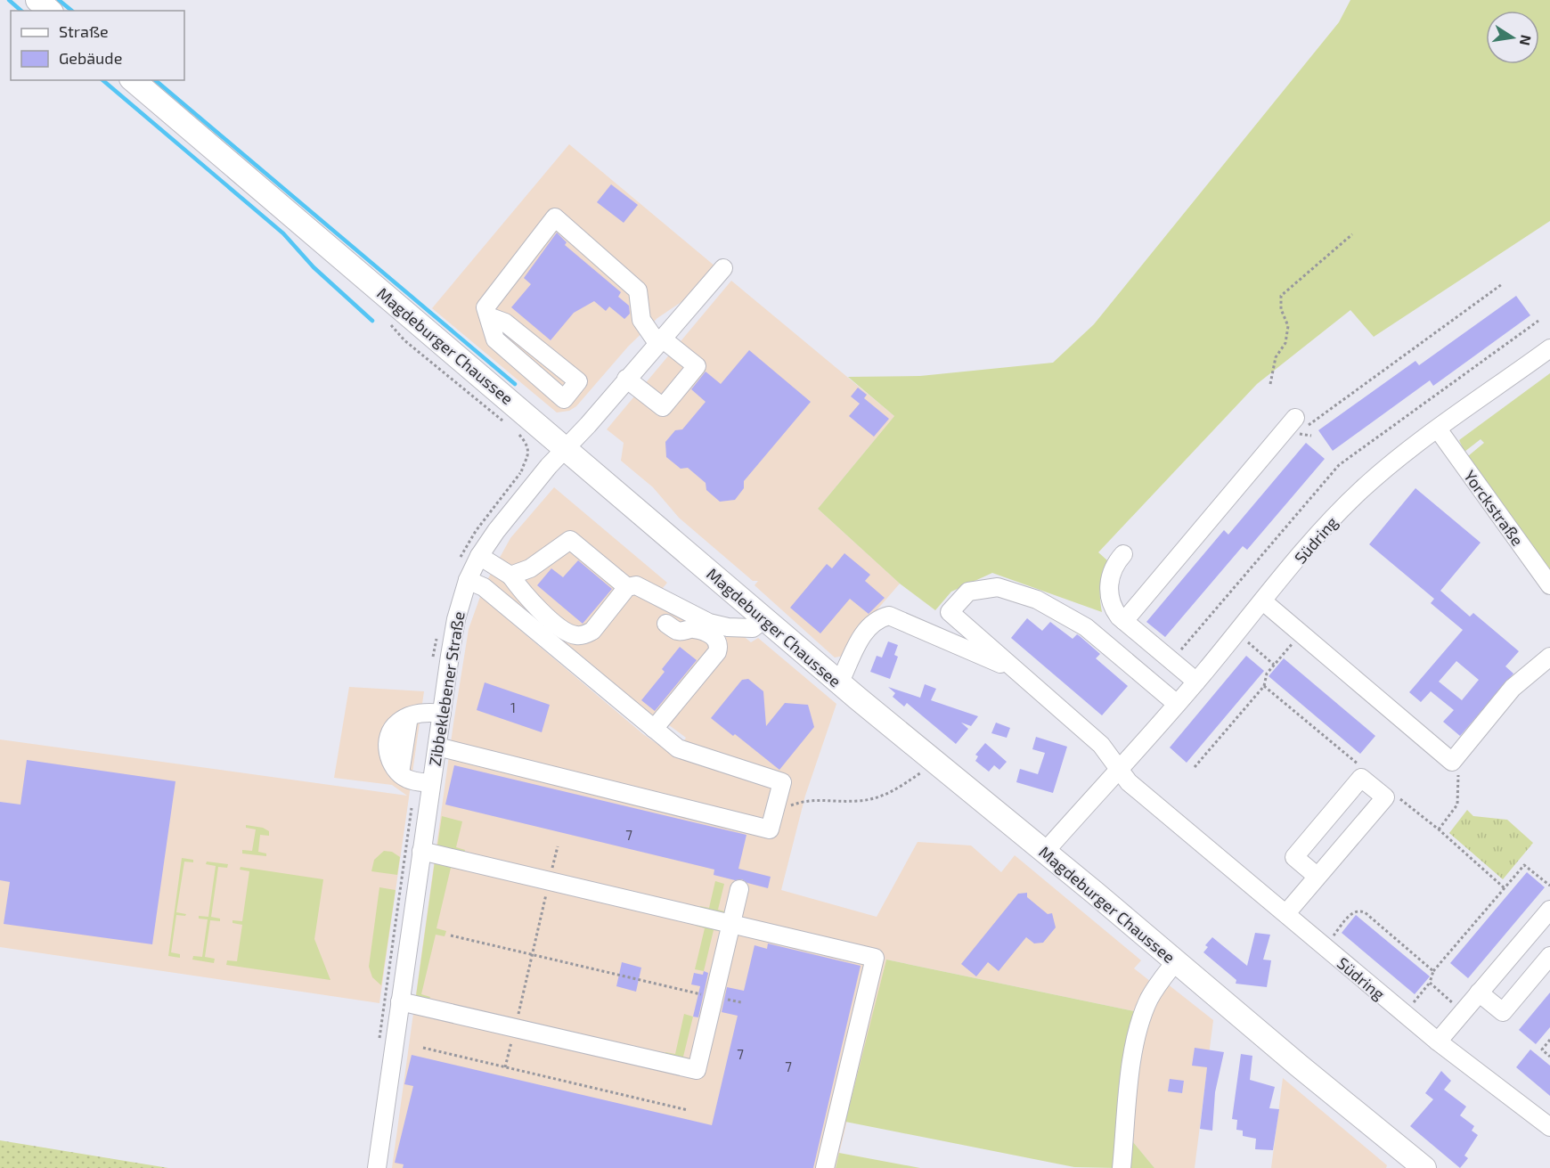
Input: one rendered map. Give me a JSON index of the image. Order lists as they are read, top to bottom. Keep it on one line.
{"streets":{"main road":["Magdeburger Chaussee"],"street":["Yorckstraße","Südring","Zibbeklebener Straße"]},"crossings":[["Magdeburger Chaussee","Südring"],["Magdeburger Chaussee","Zibbeklebener Straße"],["Yorckstraße","Südring"]],"house_numbers":["1","7","7","7"],"legend":["Straße","Gebäude"],"north":"right"}
